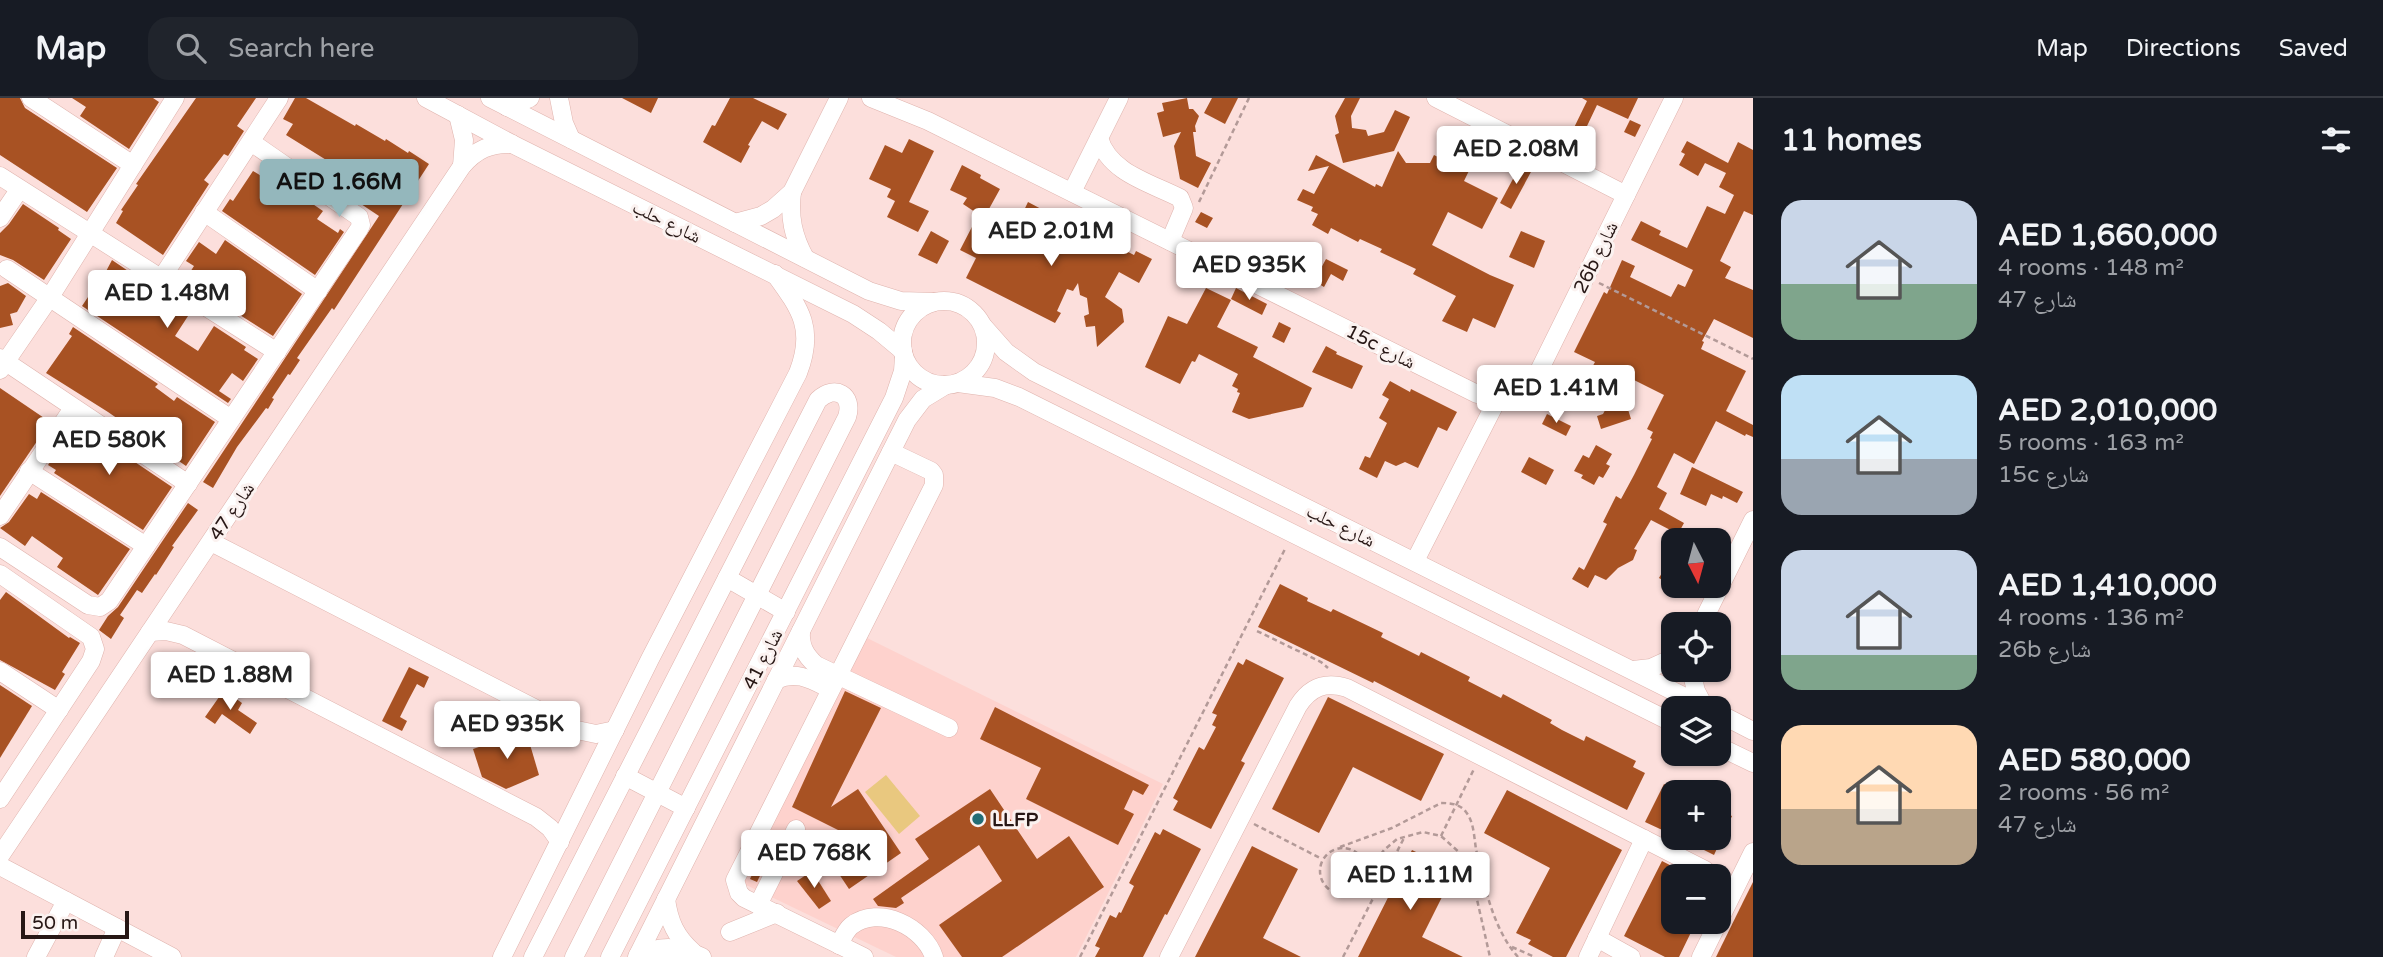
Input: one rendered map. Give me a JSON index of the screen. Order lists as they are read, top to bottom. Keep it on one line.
{"streets":{"street":["شارع حلب","26b شارع","15c شارع","شارع 47","شارع 41"]},"crossings":[["شارع حلب","شارع 47"],["شارع حلب","شارع 41"],["26b شارع","15c شارع"]],"places":["LLFP"],"scale_bar":"50 m","north":"bottom","page":{"header":"Map","search":"Search here","nav":["Map","Directions","Saved"],"heading":"11 homes","price":["AED 2.08M","AED 1.66M","AED 2.01M","AED 935K","AED 1.48M","AED 1.41M","AED 580K","AED 1.88M","AED 935K","AED 768K","AED 1.11M"],"list":[{"name":"AED 1,660,000","note":"4 rooms · 148 m² · شارع 47"},{"name":"AED 2,010,000","note":"5 rooms · 163 m² · 15c شارع"},{"name":"AED 1,410,000","note":"4 rooms · 136 m² · 26b شارع"},{"name":"AED 580,000","note":"2 rooms · 56 m² · شارع 47"}],"map_buttons":["+","−"],"scale":"50 m"}}
